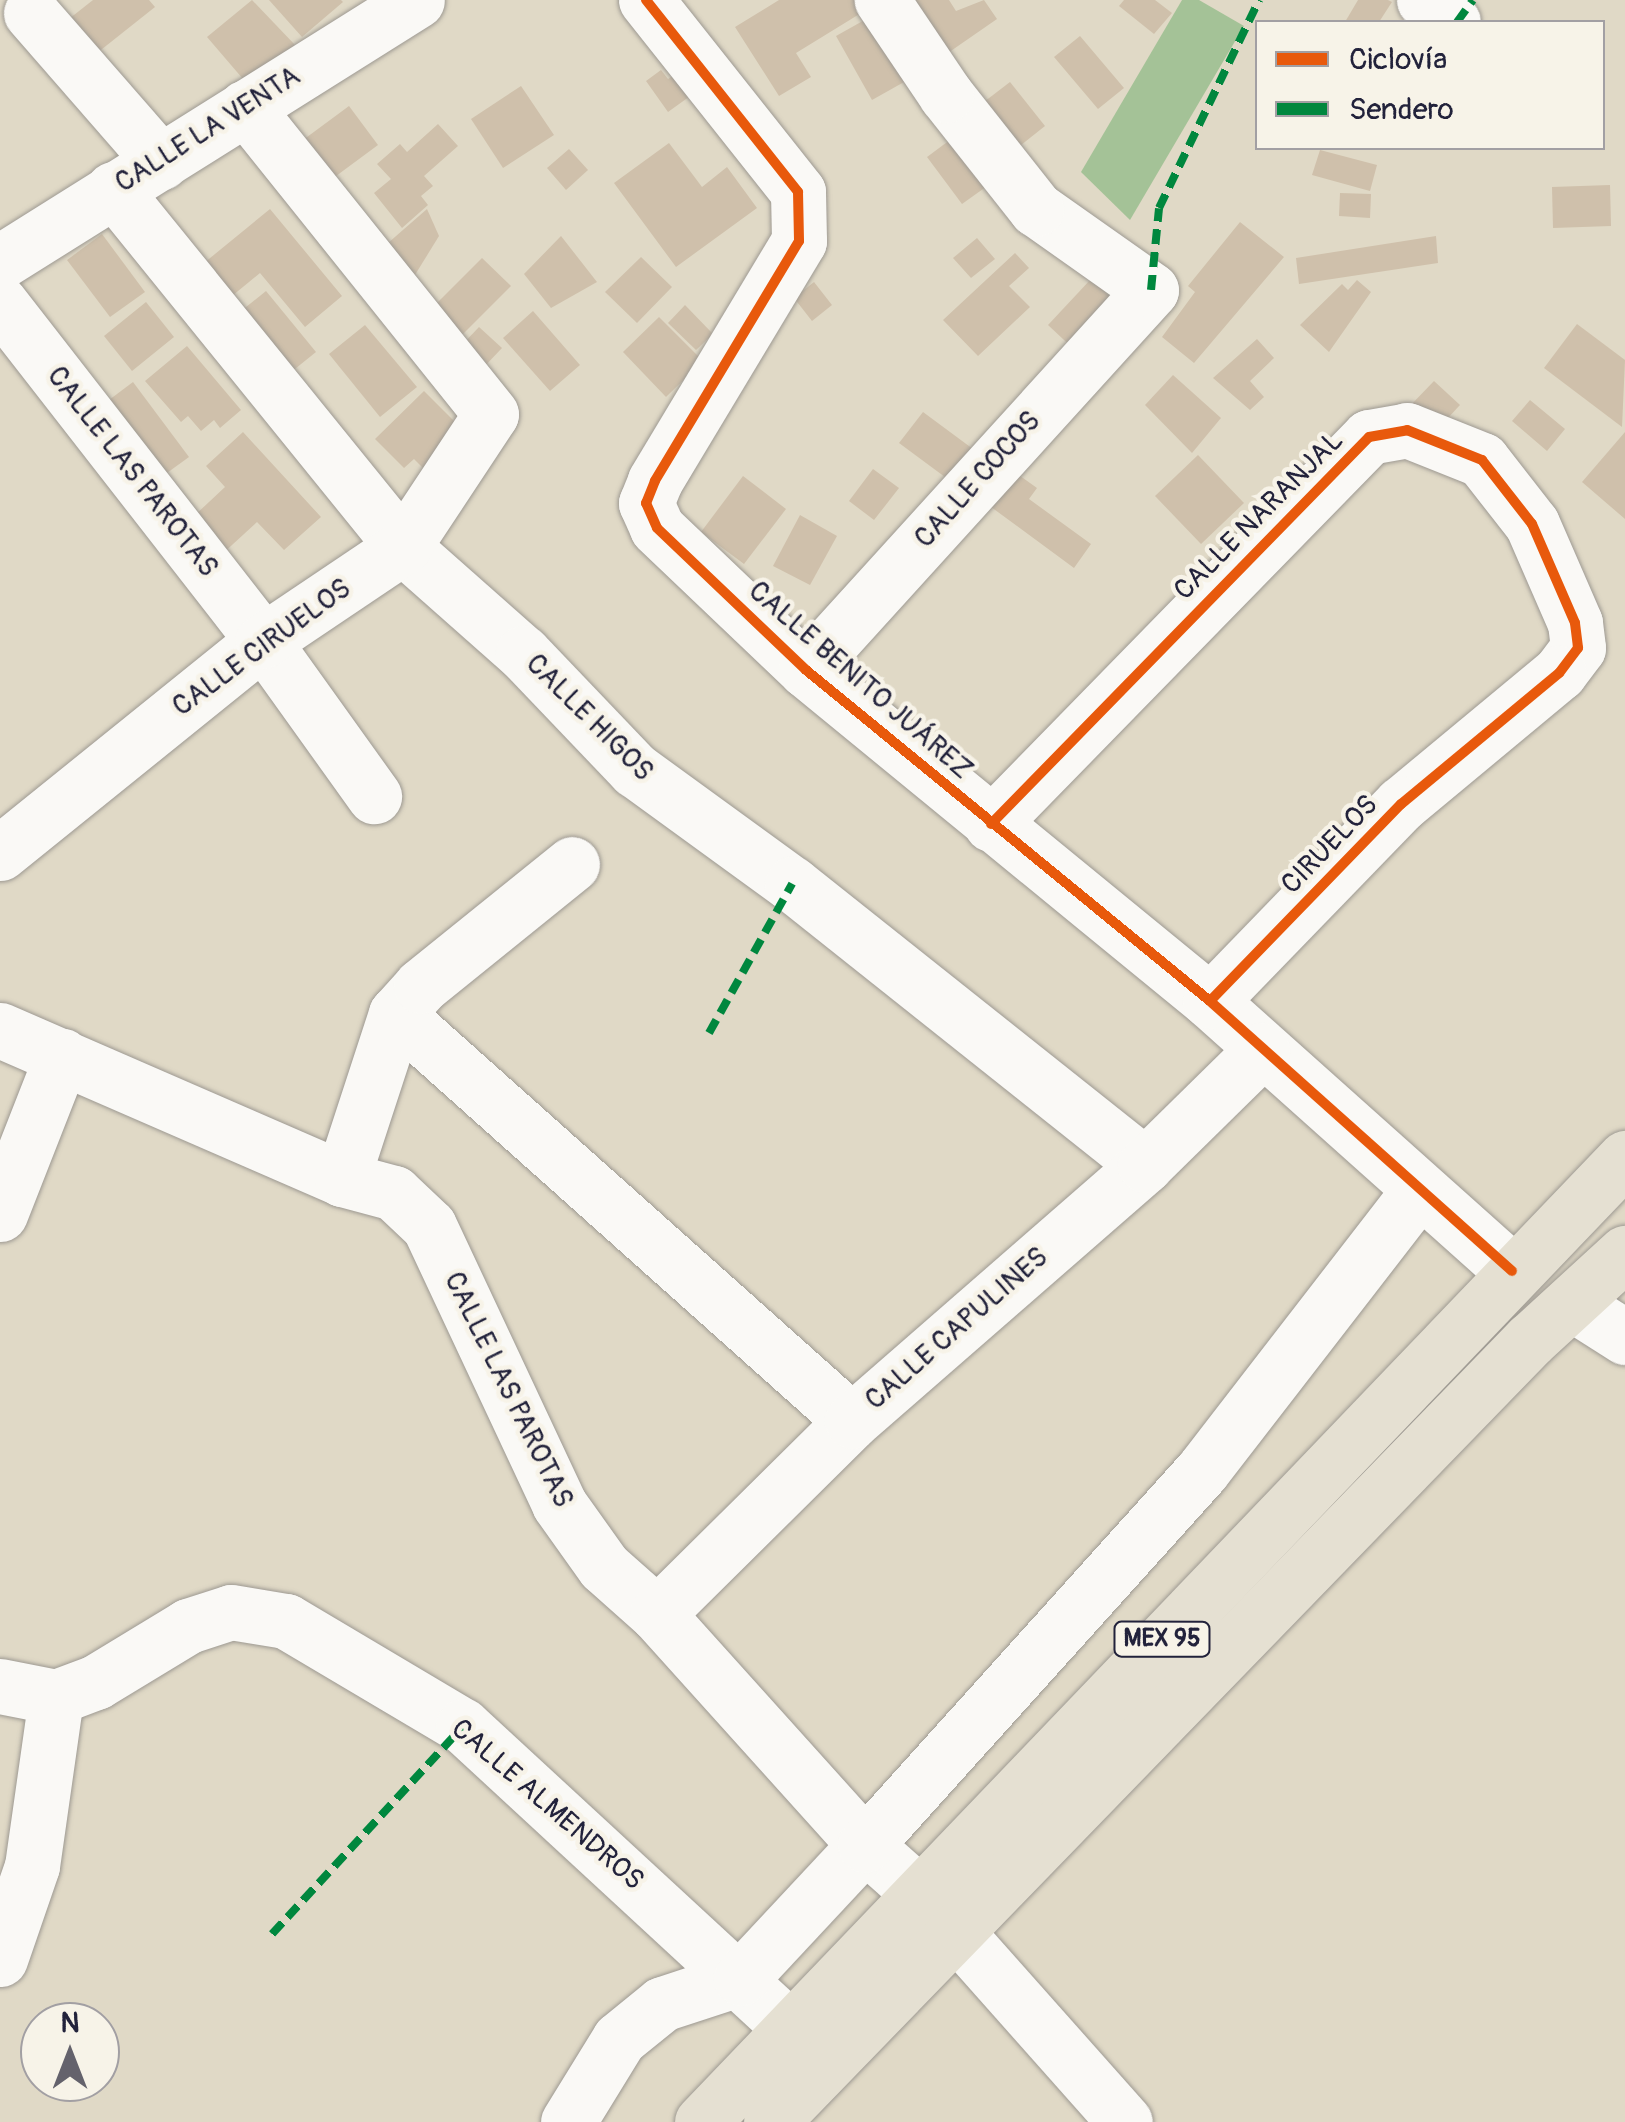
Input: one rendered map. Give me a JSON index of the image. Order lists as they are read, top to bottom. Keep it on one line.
{"streets":{"highway":["MEX 95"],"street":["CALLE LA VENTA","CALLE LAS PAROTAS","CALLE COCOS","CALLE NARANJAL","CALLE CIRUELOS","CALLE BENITO JUÁREZ","CALLE HIGOS","CIRUELOS","CALLE CAPULINES","CALLE ALMENDROS"]},"crossings":[["CALLE LA VENTA","CALLE CIRUELOS"],["CALLE LA VENTA","CALLE HIGOS"],["CALLE LAS PAROTAS","CALLE CIRUELOS"],["CALLE LAS PAROTAS","CALLE CAPULINES"],["CALLE LAS PAROTAS","MEX 95"],["CALLE COCOS","CALLE BENITO JUÁREZ"],["CALLE NARANJAL","CALLE BENITO JUÁREZ"],["CALLE NARANJAL","CIRUELOS"],["CALLE CIRUELOS","CALLE HIGOS"],["CALLE BENITO JUÁREZ","CIRUELOS"],["CALLE BENITO JUÁREZ","CALLE CAPULINES"],["CALLE BENITO JUÁREZ","MEX 95"],["CALLE HIGOS","CALLE CAPULINES"],["MEX 95","CALLE ALMENDROS"]],"legend":["Ciclovía","Sendero"],"north":"top"}
